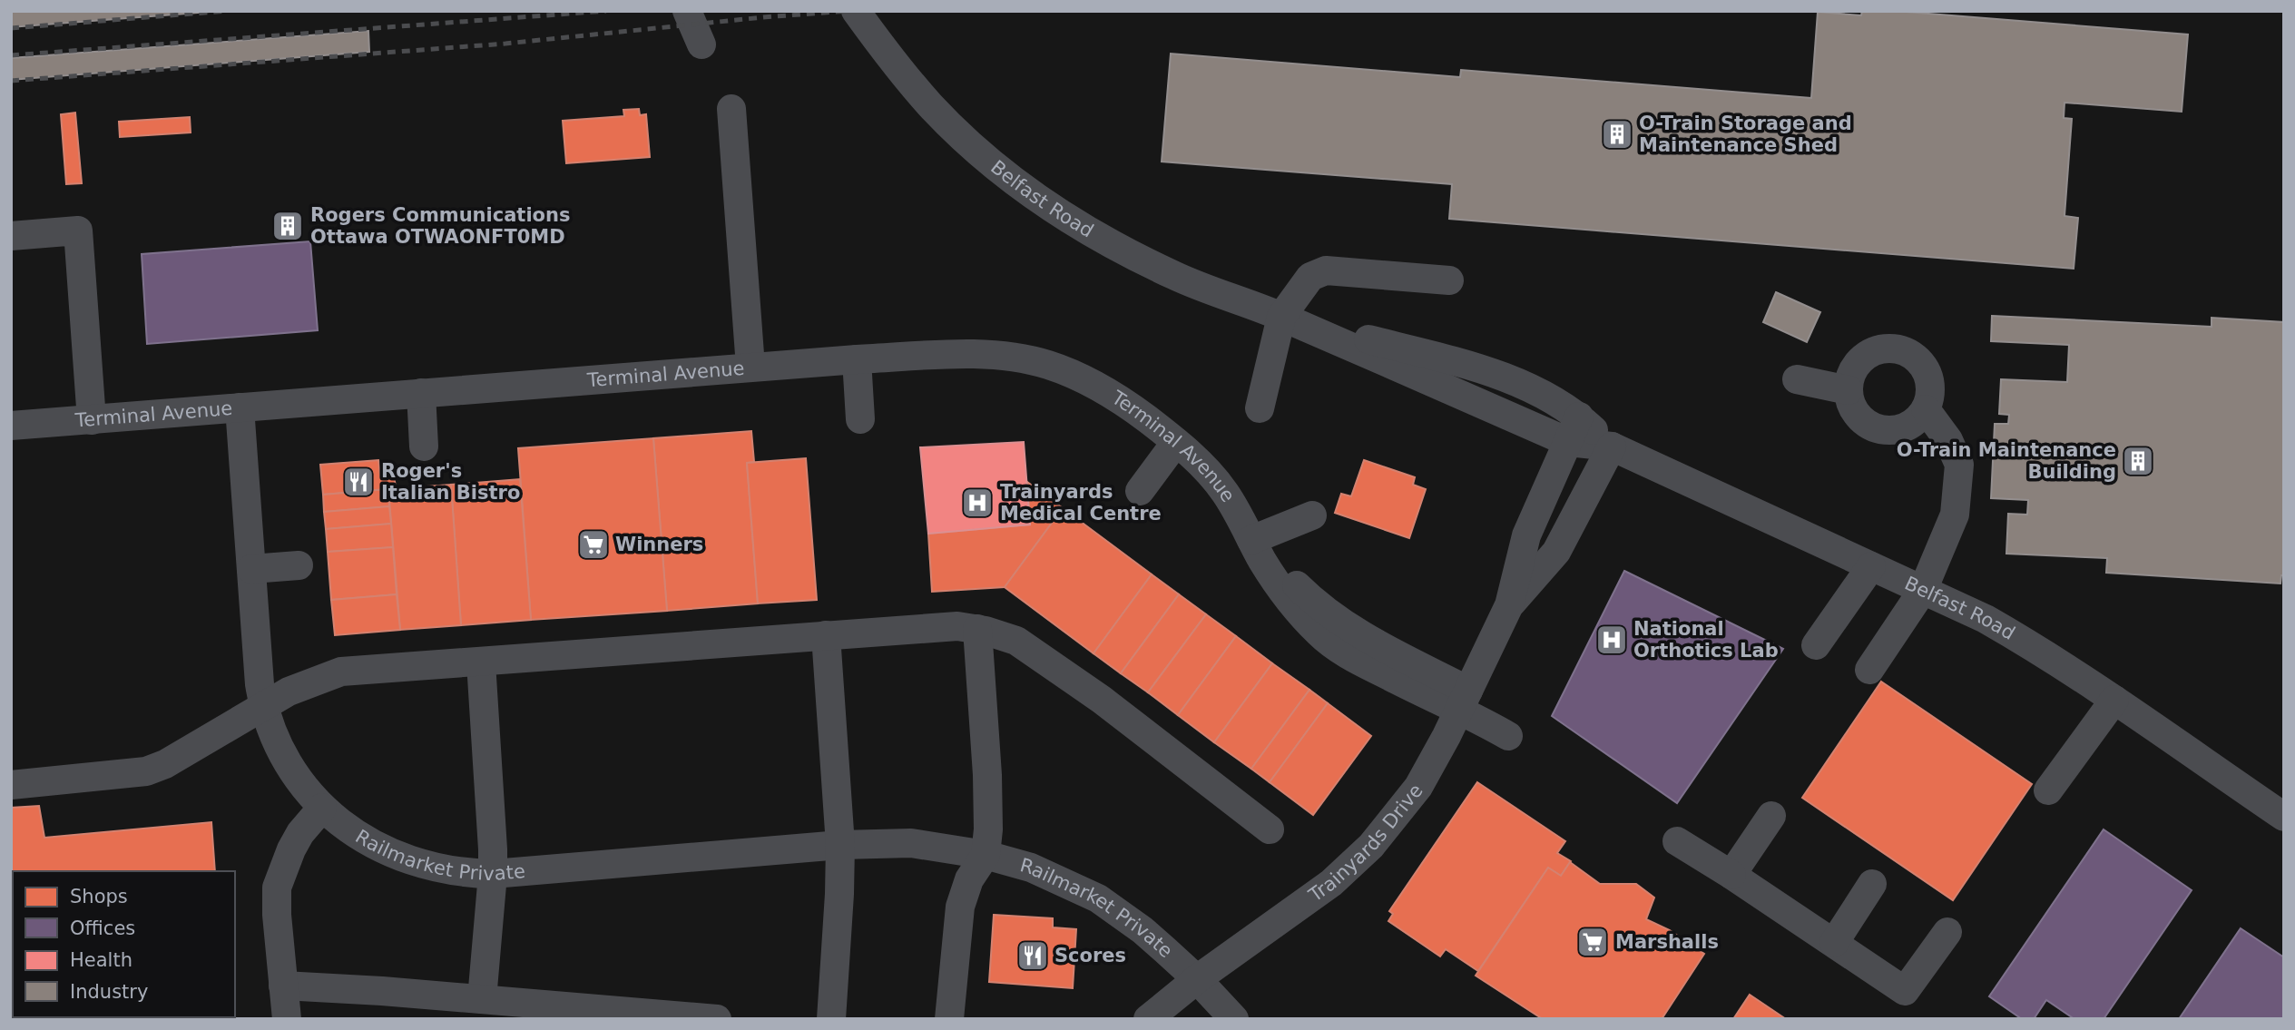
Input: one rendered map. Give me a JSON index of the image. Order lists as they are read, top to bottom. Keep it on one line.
{"streets":{"street":["Belfast Road","Terminal Avenue","Trainyards Drive","Railmarket Private"]},"crossings":[["Belfast Road","Trainyards Drive"],["Terminal Avenue","Trainyards Drive"],["Terminal Avenue","Railmarket Private"],["Trainyards Drive","Railmarket Private"]],"places":{"building":["O-Train Storage and Maintenance Shed","Rogers Communications Ottawa OTWAONFT0MD","O-Train Maintenance Building"],"restaurant":["Roger's Italian Bistro","Scores"],"hospital":["Trainyards Medical Centre","National Orthotics Lab"],"supermarket":["Winners","Marshalls"]},"legend":["Shops","Offices","Health","Industry"]}
